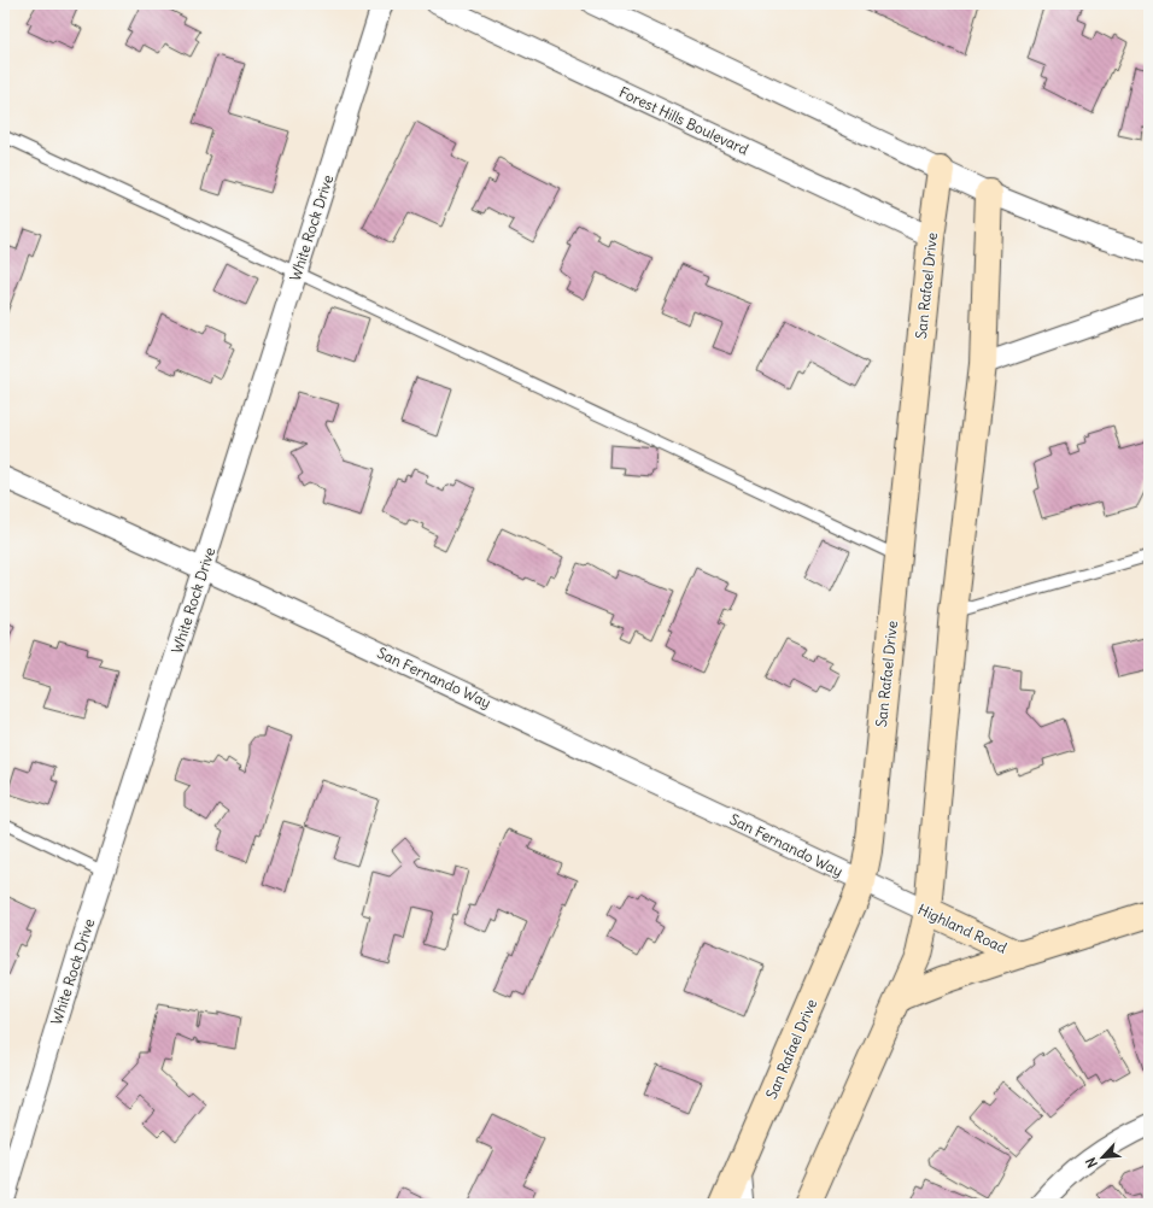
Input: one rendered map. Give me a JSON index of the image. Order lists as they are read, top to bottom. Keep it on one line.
{"streets":{"street":["Forest Hills Boulevard","White Rock Drive","San Rafael Drive","San Fernando Way","Highland Road"]},"crossings":[["Forest Hills Boulevard","San Rafael Drive"],["White Rock Drive","San Fernando Way"],["San Rafael Drive","San Fernando Way"],["San Rafael Drive","Highland Road"],["San Fernando Way","Highland Road"]],"north":"bottom left"}
